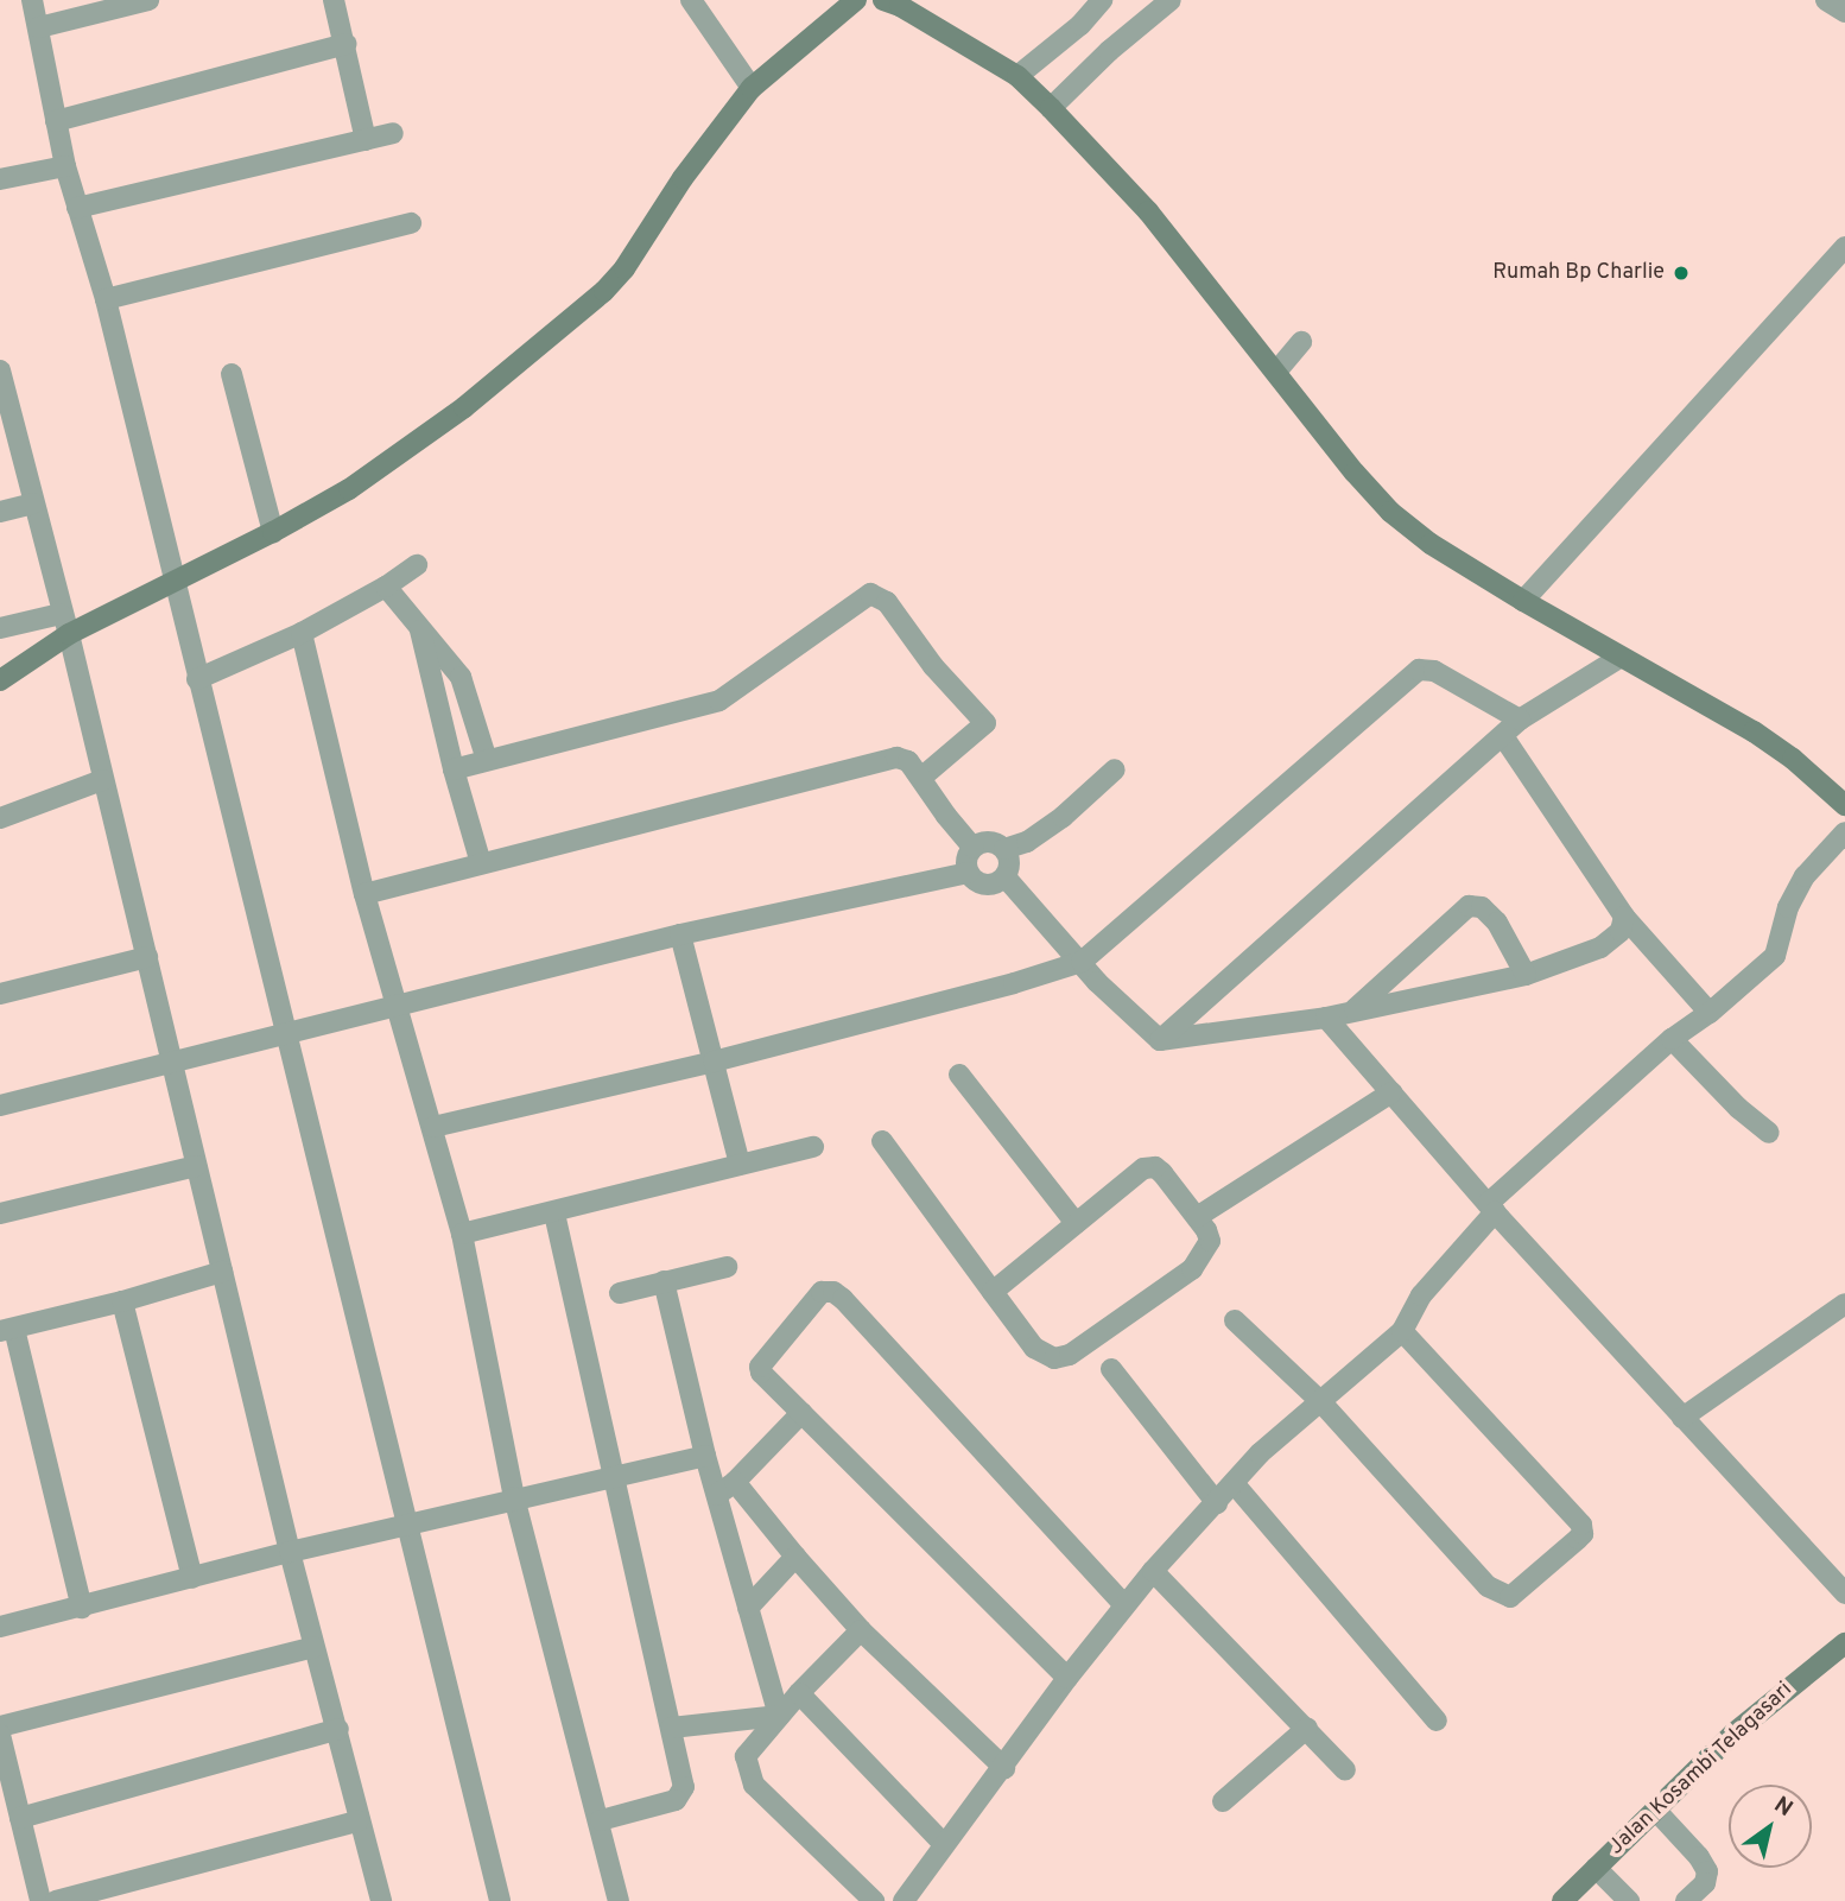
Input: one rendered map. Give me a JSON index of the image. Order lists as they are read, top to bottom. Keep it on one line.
{"streets":{"street":["Jalan Kosambi Telagasari"]},"places":["Rumah Bp Charlie"],"north":"top right"}
